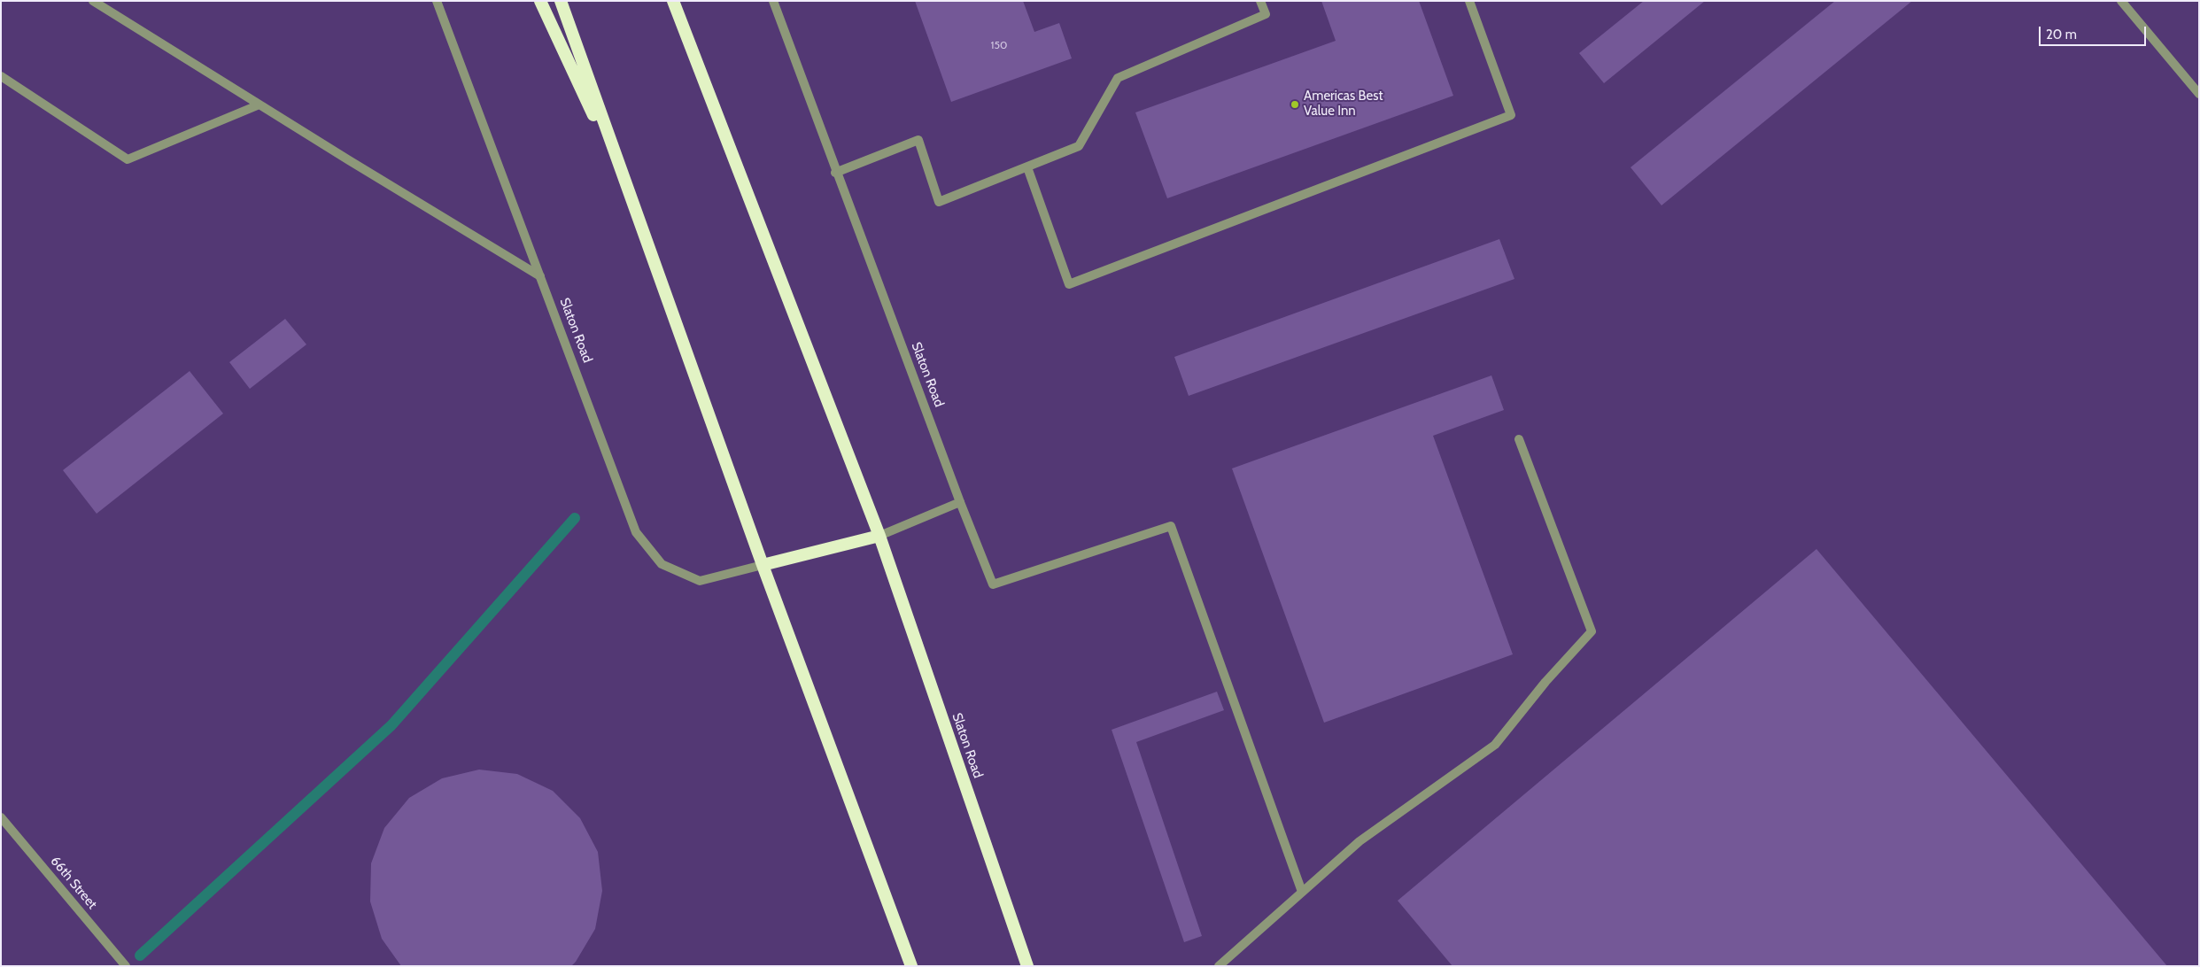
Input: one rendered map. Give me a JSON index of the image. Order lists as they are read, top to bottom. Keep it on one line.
{"streets":{"highway":["Slaton Road"],"street":["66th Street"]},"places":["Americas Best Value Inn"],"house_numbers":["150"],"scale_bar":"20 m"}
